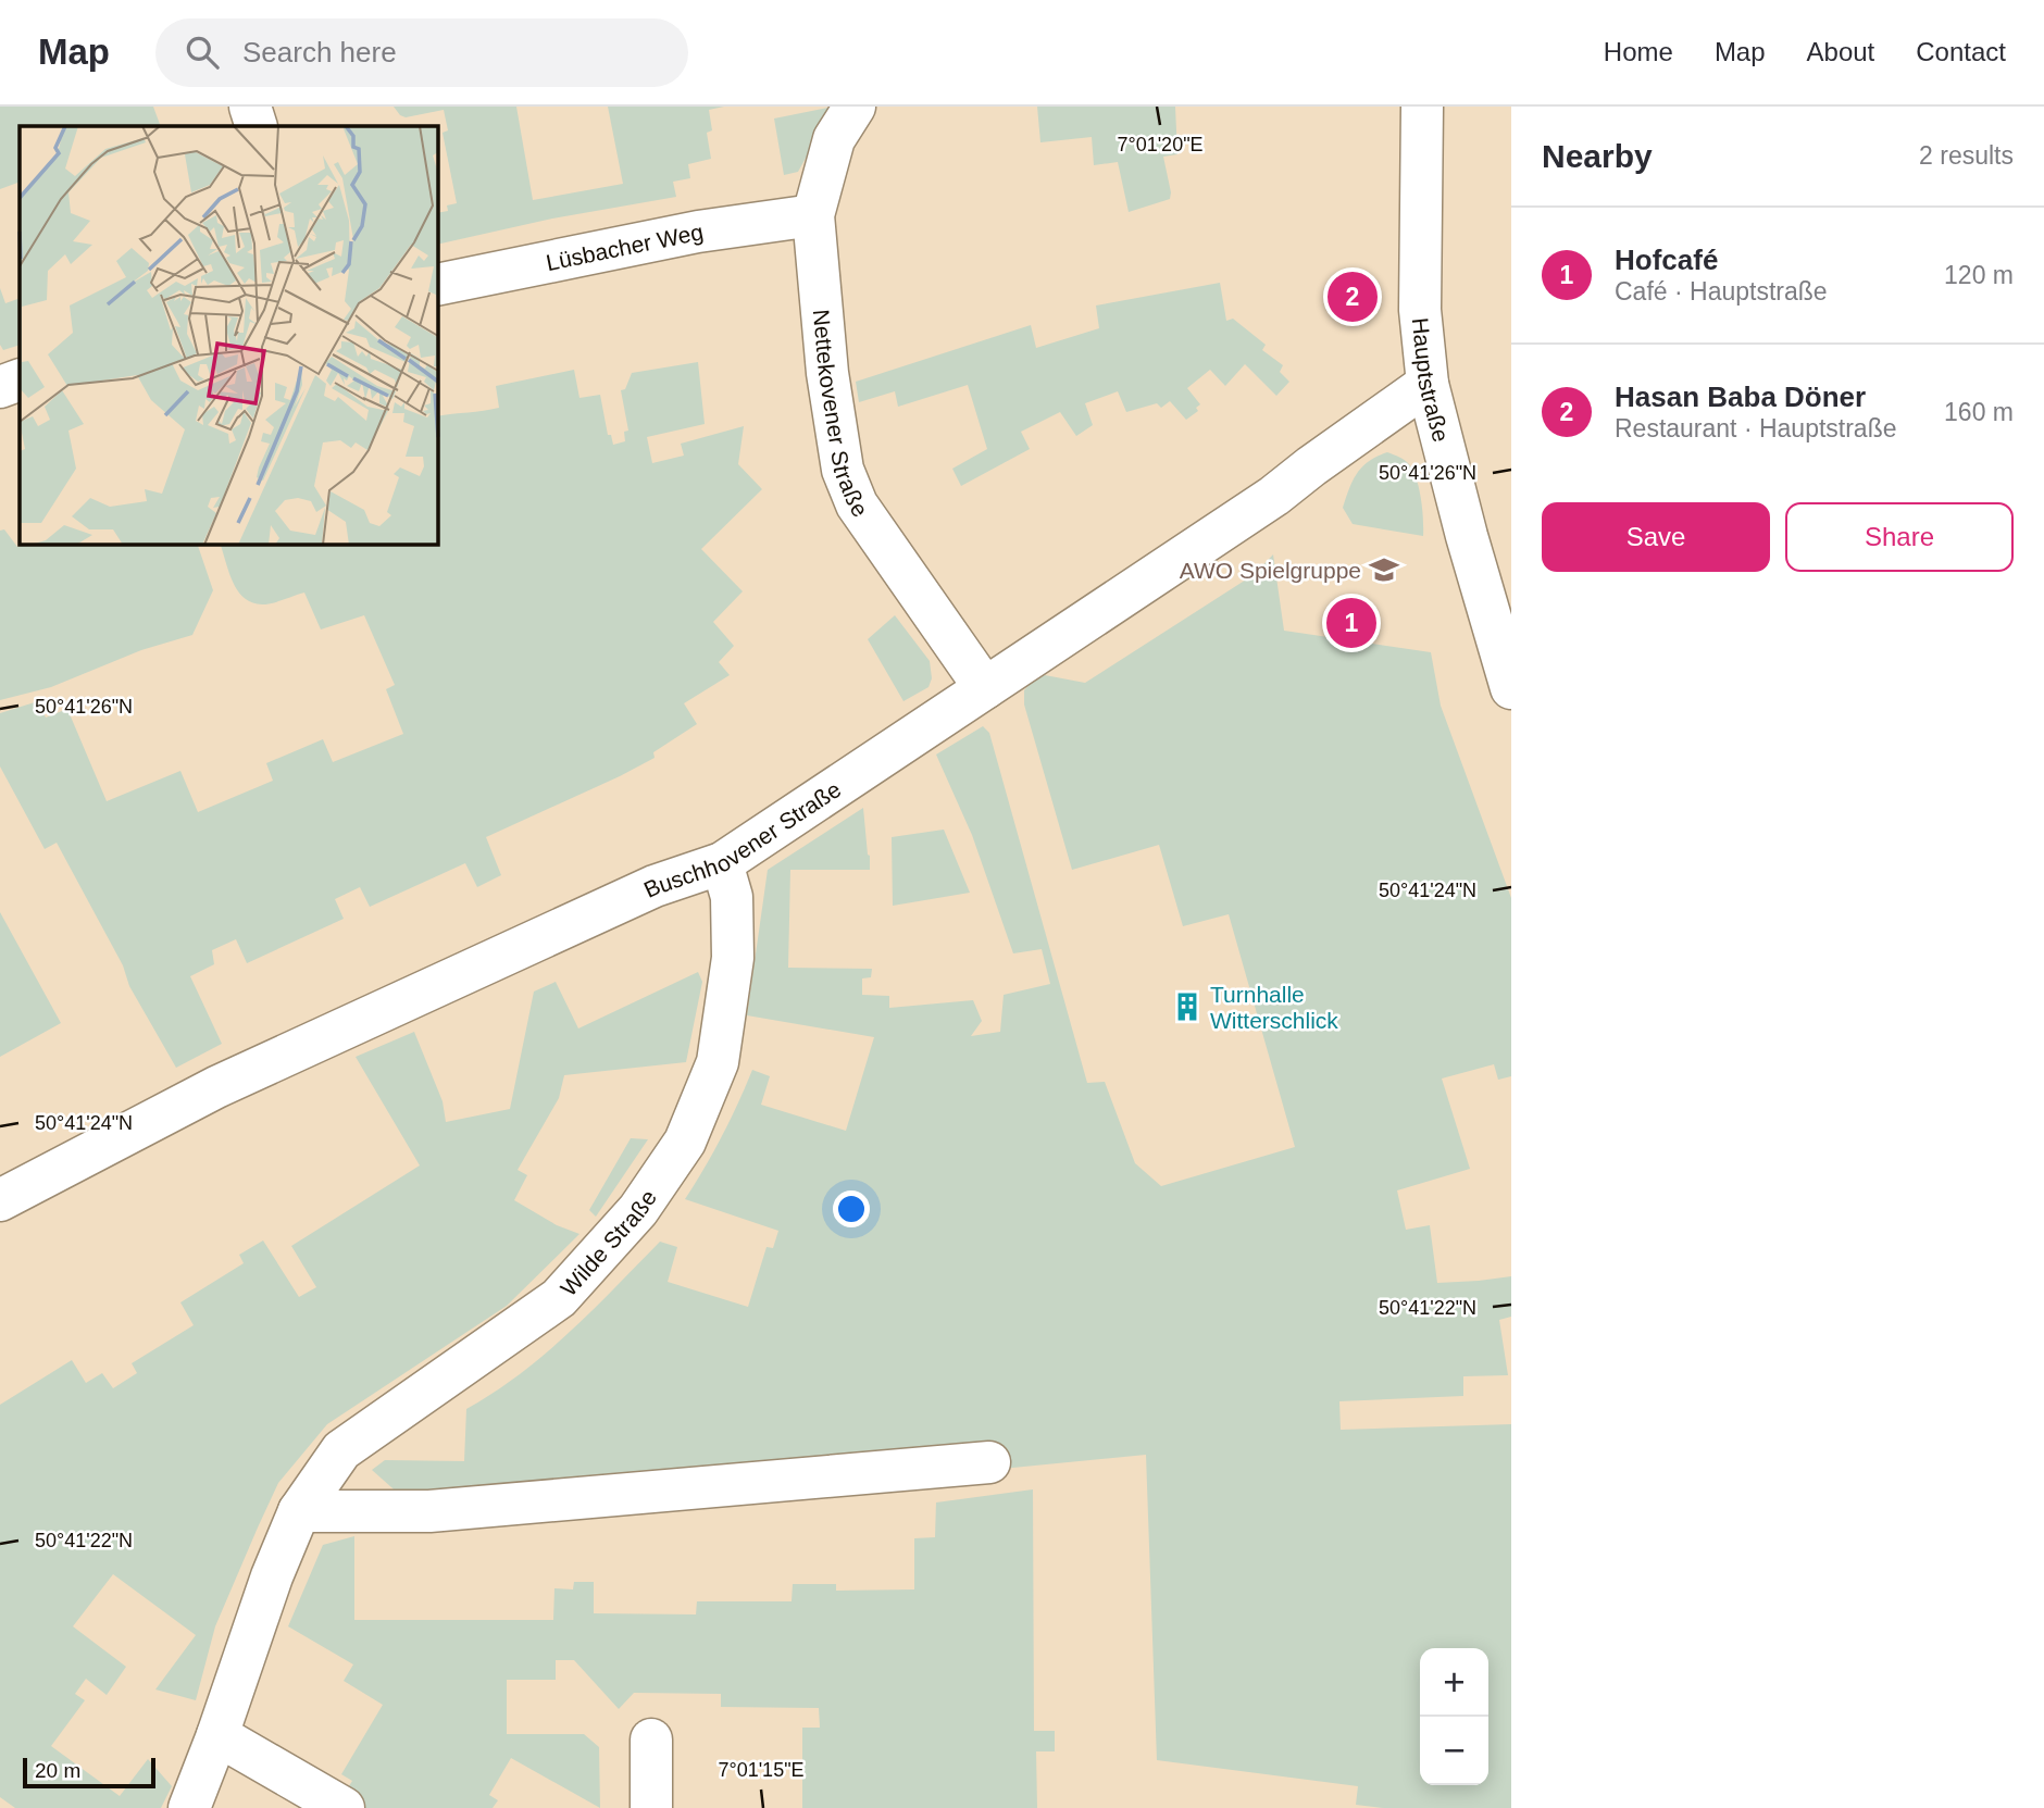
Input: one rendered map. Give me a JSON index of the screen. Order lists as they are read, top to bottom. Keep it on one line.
{"streets":{"street":["Lüsbacher Weg","Hauptstraße","Nettekovener Straße","Buschhovener Straße","Wilde Straße"]},"crossings":[["Lüsbacher Weg","Nettekovener Straße"],["Hauptstraße","Buschhovener Straße"],["Nettekovener Straße","Buschhovener Straße"],["Buschhovener Straße","Wilde Straße"]],"places":{"school or university":["AWO Spielgruppe"],"building":["Turnhalle Witterschlick"]},"scale_bar":"20 m","page":{"header":"Map","search":"Search here","nav":["Home","Map","About","Contact"],"heading":["Nearby","2 results"],"list":[{"mark":"1","name":"Hofcafé","note":"Café · Hauptstraße","value":"120 m"},{"mark":"2","name":"Hasan Baba Döner","note":"Restaurant · Hauptstraße","value":"160 m"}],"pins":["2","1"],"buttons":["Save","Share"],"map_buttons":["+","−"],"scale":"20 m"},"coordinates":["7°01'20\"E","50°41'26\"N","50°41'24\"N","50°41'22\"N","7°01'15\"E"]}
